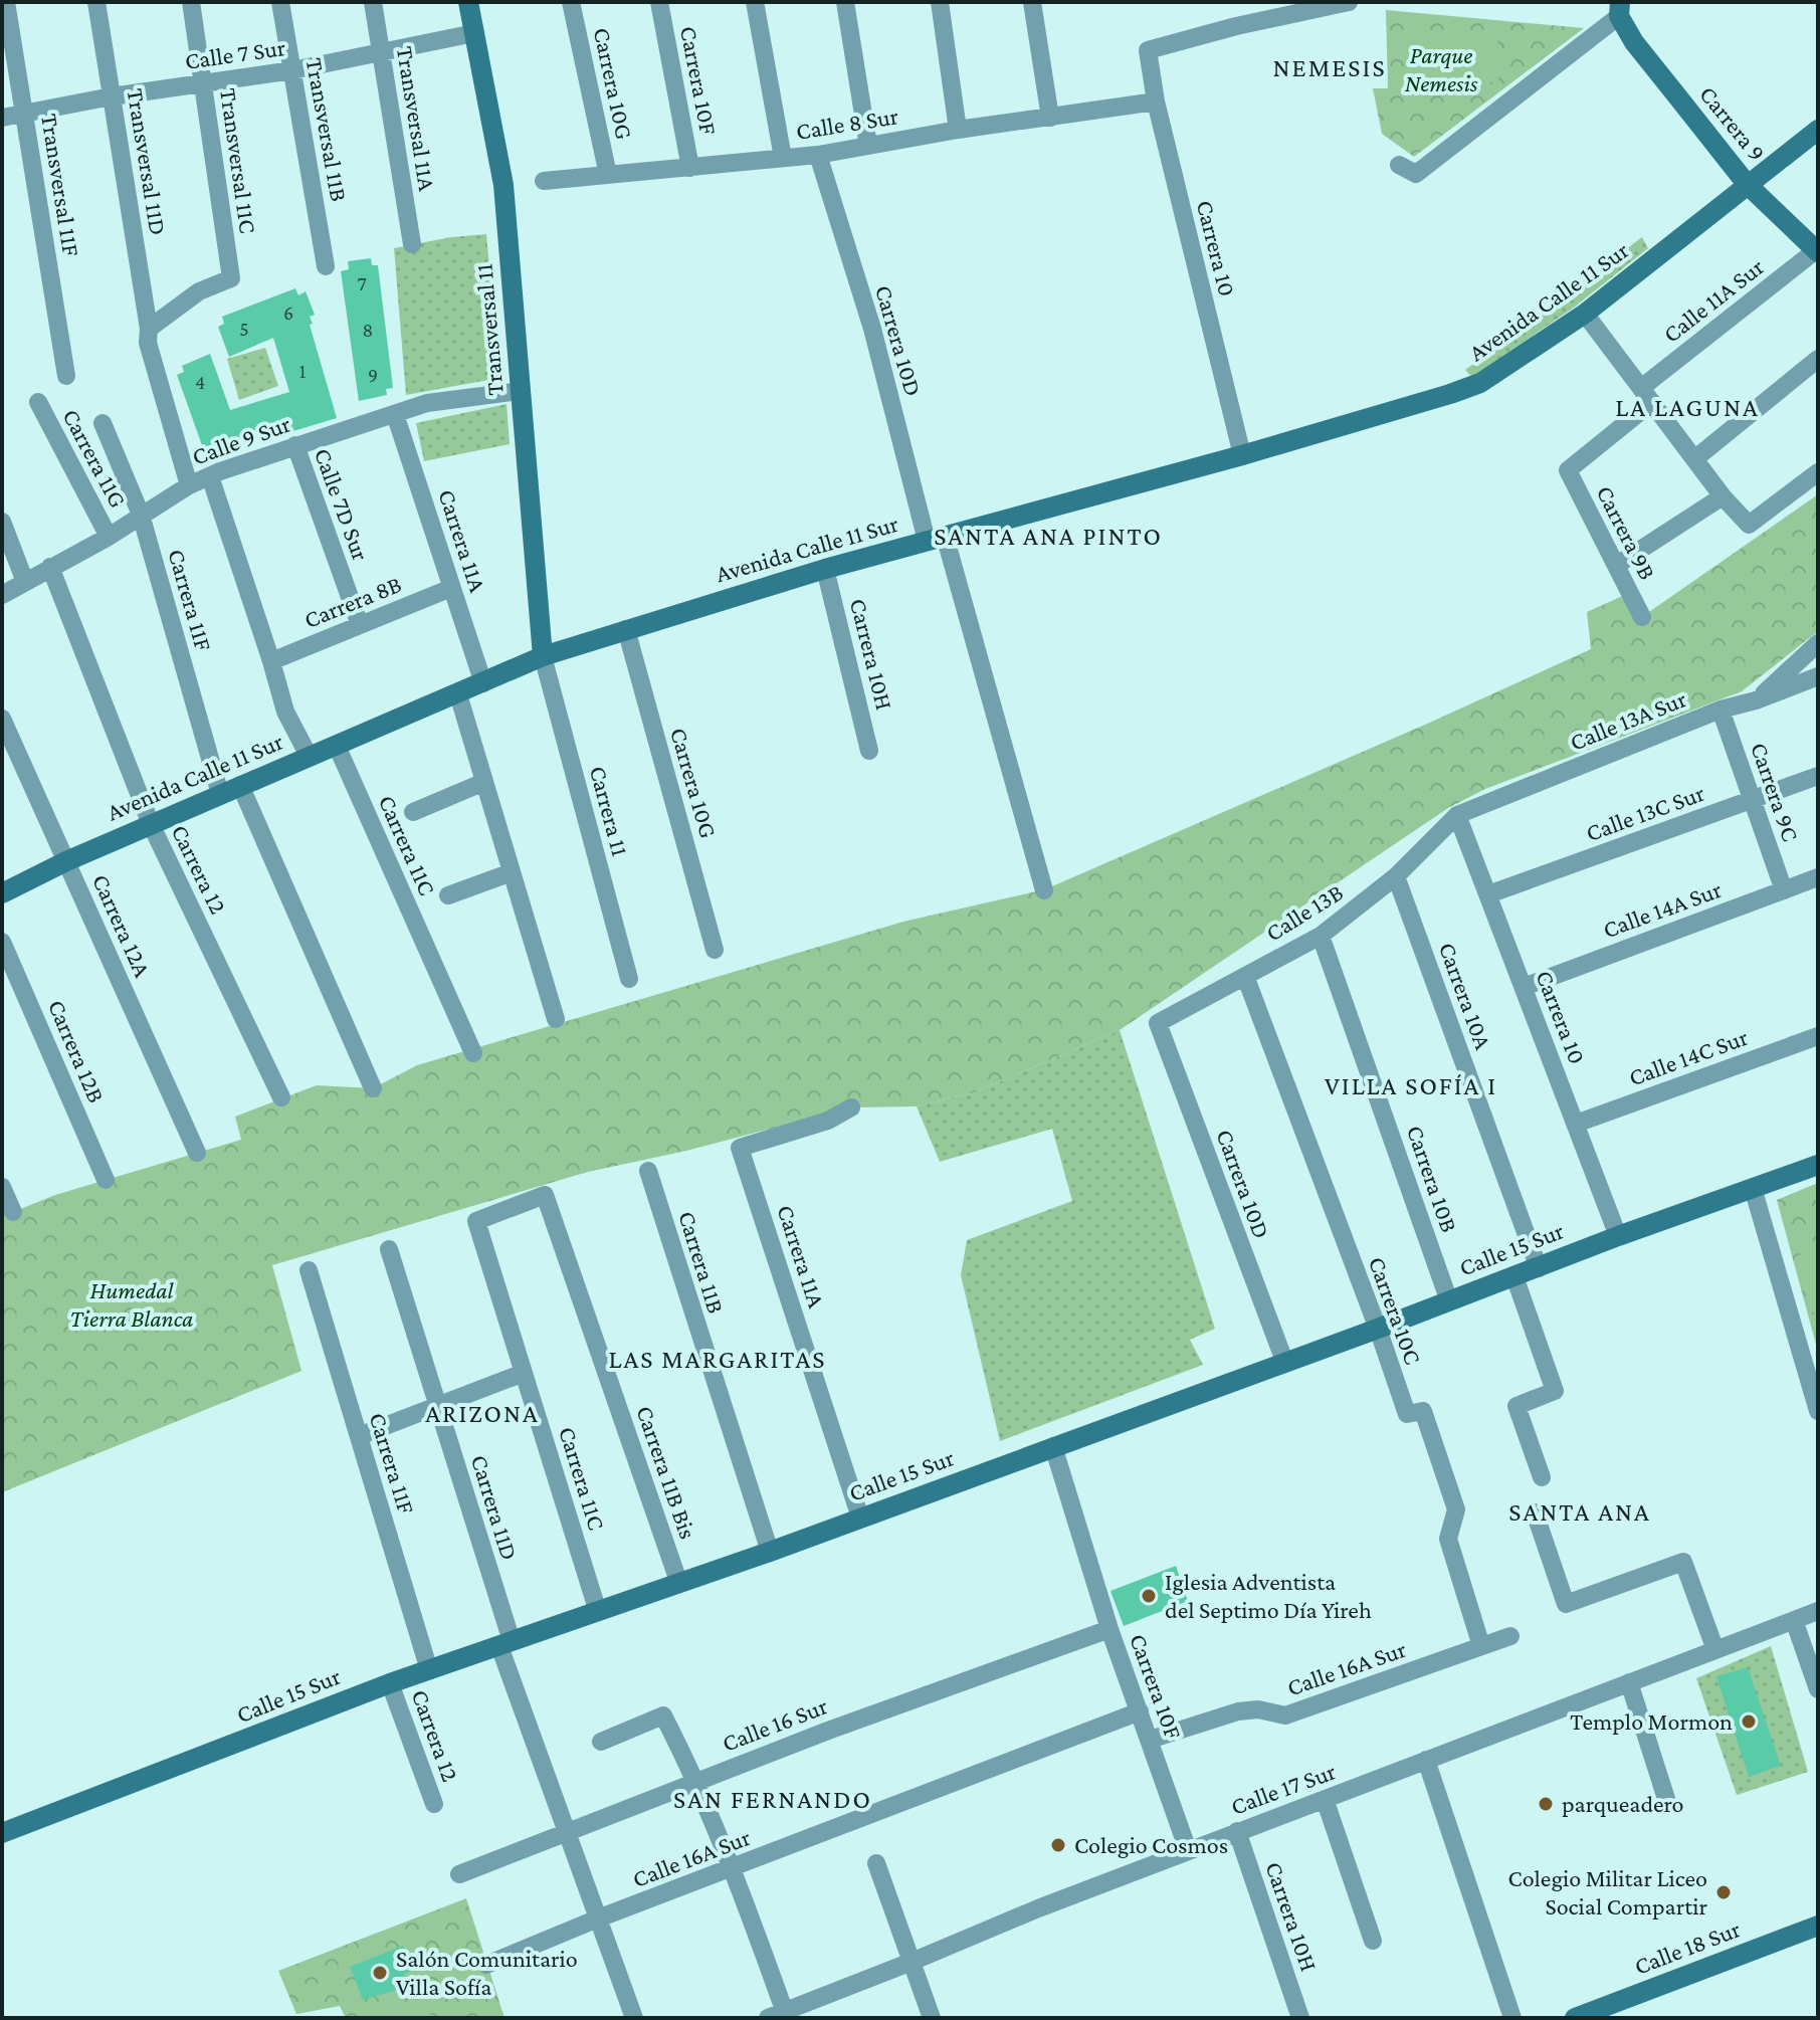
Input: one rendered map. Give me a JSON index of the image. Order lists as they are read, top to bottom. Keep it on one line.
{"streets":{"street":["Calle 7 Sur","Carrera 10F","Carrera 10G","Transversal 11A","Calle 8 Sur","Carrera 9","Transversal 11B","Transversal 11C","Transversal 11D","Transversal 11F","Carrera 10","Calle 11A Sur","Avenida Calle 11 Sur","Transversal 11","Carrera 10D","Calle 9 Sur","Carrera 11G","Calle 7D Sur","Carrera 9B","Carrera 11A","Carrera 11F","Carrera 8B","Carrera 10H","Calle 13A Sur","Carrera 9C","Carrera 11","Calle 13C Sur","Carrera 11C","Carrera 12","Calle 14A Sur","Calle 13B","Carrera 12A","Carrera 10A","Carrera 12B","Calle 14C Sur","Carrera 10B","Calle 15 Sur","Carrera 11B","Carrera 10C","Carrera 11B Bis","Carrera 11D","Calle 16A Sur","Calle 16 Sur","Calle 17 Sur","Calle 18 Sur"]},"crossings":[["Calle 7 Sur","Transversal 11A"],["Calle 7 Sur","Transversal 11B"],["Calle 7 Sur","Transversal 11C"],["Calle 7 Sur","Transversal 11D"],["Calle 7 Sur","Transversal 11F"],["Calle 7 Sur","Transversal 11"],["Carrera 10F","Calle 8 Sur"],["Carrera 10F","Calle 15 Sur"],["Carrera 10F","Calle 16A Sur"],["Carrera 10F","Calle 16 Sur"],["Carrera 10F","Calle 17 Sur"],["Carrera 10G","Calle 8 Sur"],["Carrera 10G","Avenida Calle 11 Sur"],["Calle 8 Sur","Carrera 10"],["Calle 8 Sur","Carrera 10D"],["Carrera 9","Calle 11A Sur"],["Carrera 9","Avenida Calle 11 Sur"],["Transversal 11C","Transversal 11D"],["Carrera 10","Avenida Calle 11 Sur"],["Carrera 10","Calle 13A Sur"],["Carrera 10","Calle 13C Sur"],["Carrera 10","Calle 14A Sur"],["Carrera 10","Calle 13B"],["Carrera 10","Calle 14C Sur"],["Carrera 10","Calle 15 Sur"],["Calle 11A Sur","Carrera 9B"],["Avenida Calle 11 Sur","Transversal 11"],["Avenida Calle 11 Sur","Carrera 10D"],["Avenida Calle 11 Sur","Carrera 11A"],["Avenida Calle 11 Sur","Carrera 11F"],["Avenida Calle 11 Sur","Carrera 10H"],["Avenida Calle 11 Sur","Carrera 11"],["Avenida Calle 11 Sur","Carrera 11C"],["Avenida Calle 11 Sur","Carrera 12"],["Avenida Calle 11 Sur","Carrera 12A"],["Transversal 11","Calle 9 Sur"],["Transversal 11","Carrera 11"],["Carrera 10D","Calle 13B"],["Carrera 10D","Calle 15 Sur"],["Calle 9 Sur","Carrera 11G"],["Calle 9 Sur","Calle 7D Sur"],["Calle 9 Sur","Carrera 11A"],["Calle 9 Sur","Carrera 11F"],["Calle 9 Sur","Carrera 12"],["Calle 7D Sur","Carrera 8B"],["Carrera 11A","Carrera 8B"],["Carrera 11A","Calle 15 Sur"],["Carrera 11F","Calle 15 Sur"],["Carrera 10H","Calle 17 Sur"],["Calle 13A Sur","Carrera 9C"],["Calle 13A Sur","Calle 13B"],["Carrera 9C","Calle 13C Sur"],["Carrera 9C","Calle 14A Sur"],["Carrera 11C","Calle 15 Sur"],["Carrera 11C","Carrera 11B Bis"],["Carrera 12","Calle 15 Sur"],["Calle 13B","Carrera 10A"],["Calle 13B","Carrera 10B"],["Calle 13B","Carrera 10C"],["Carrera 10A","Calle 15 Sur"],["Carrera 10B","Calle 15 Sur"],["Calle 15 Sur","Carrera 11B"],["Calle 15 Sur","Carrera 10C"],["Calle 15 Sur","Carrera 11B Bis"],["Calle 15 Sur","Carrera 11D"],["Carrera 10C","Calle 16A Sur"],["Carrera 11D","Calle 16A Sur"],["Carrera 11D","Calle 16 Sur"]],"districts":["NEMESIS","LA LAGUNA","SANTA ANA PINTO","VILLA SOFÍA I","LAS MARGARITAS","ARIZONA","SANTA ANA","SAN FERNANDO"],"parks":["Parque Nemesis","Humedal Tierra Blanca"],"places":["Iglesia Adventista del Septimo Día Yireh","Templo Mormon","parqueadero","Colegio Cosmos","Colegio Militar Liceo Social Compartir","Salón Comunitario Villa Sofía"],"house_numbers":["7","6","5","8","1","9","4"]}
